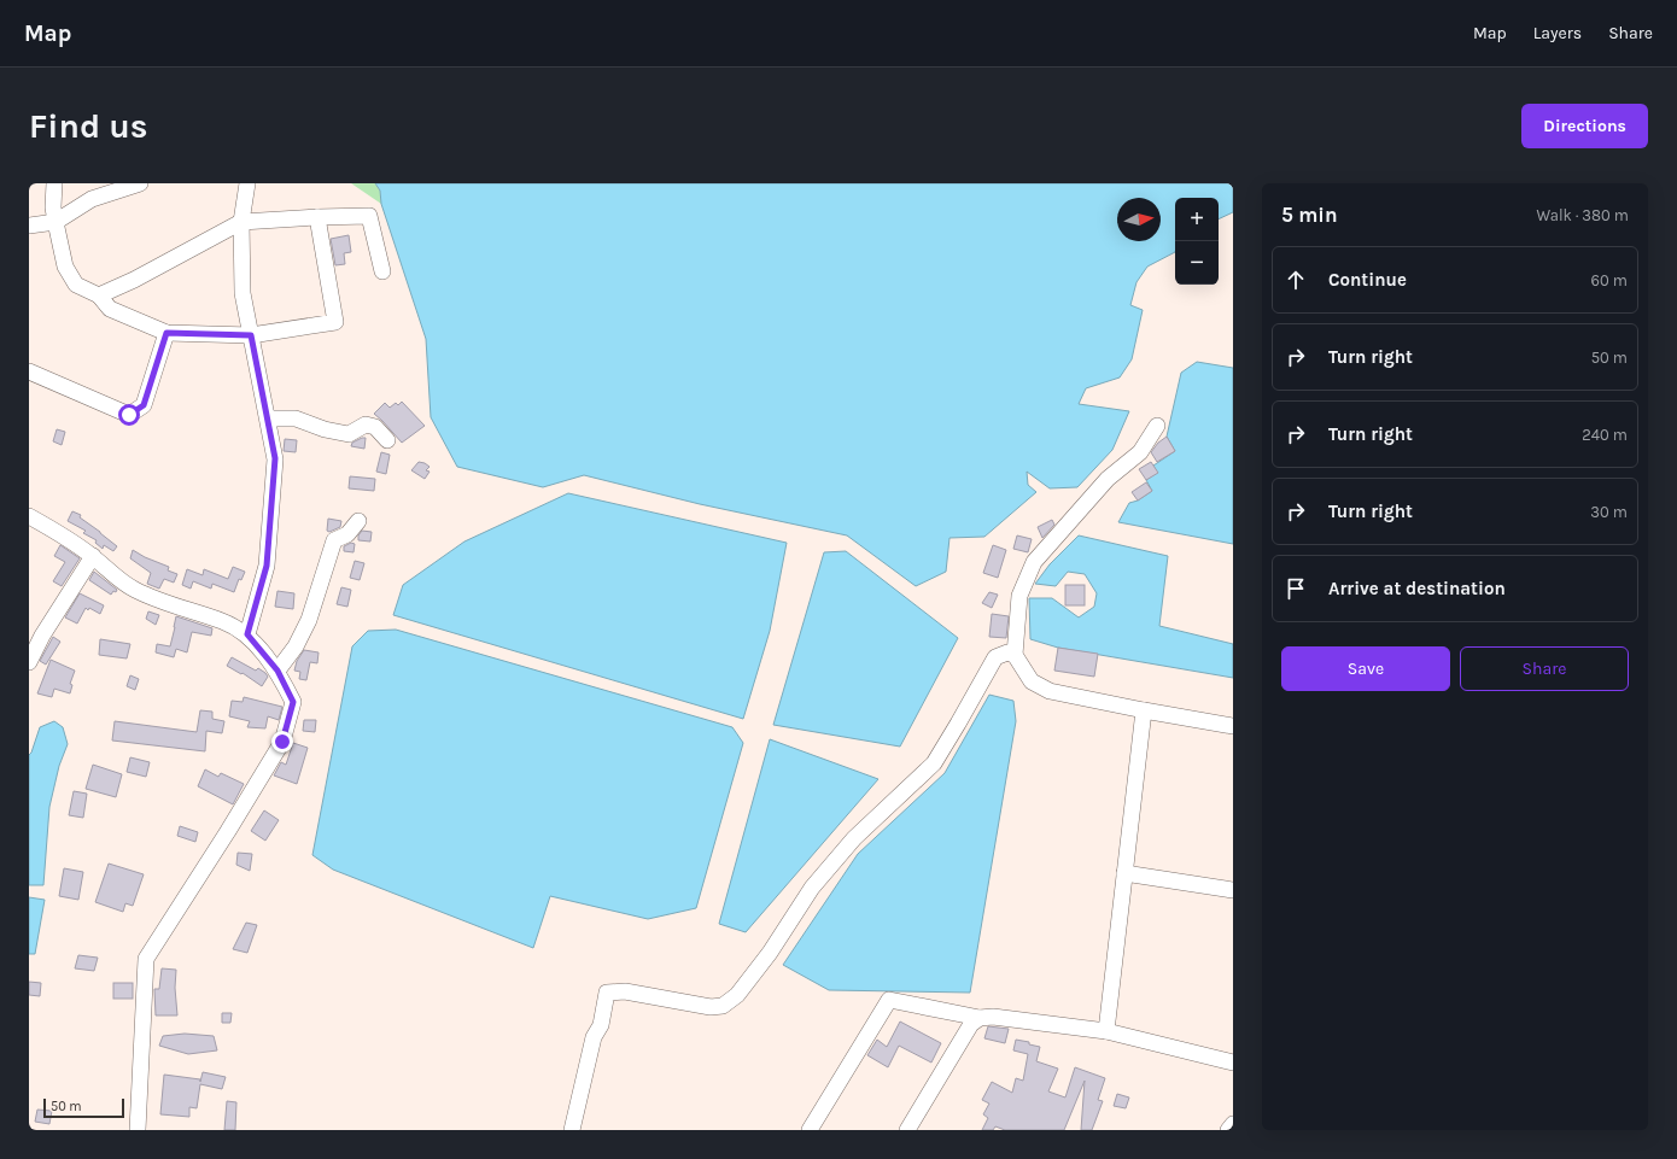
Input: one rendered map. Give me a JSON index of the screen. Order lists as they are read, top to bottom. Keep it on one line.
{"scale_bar":"50 m","north":"right","page":{"header":"Map","nav":["Map","Layers","Share"],"buttons":["Directions",["Save","Share"]],"title":"Find us","heading":["5 min","Walk · 380 m"],"map_buttons":["+","−"],"list":[["Continue","60 m"],["Turn right","50 m"],["Turn right","240 m"],["Turn right","30 m"],"Arrive at destination"],"scale":"50 m"}}
